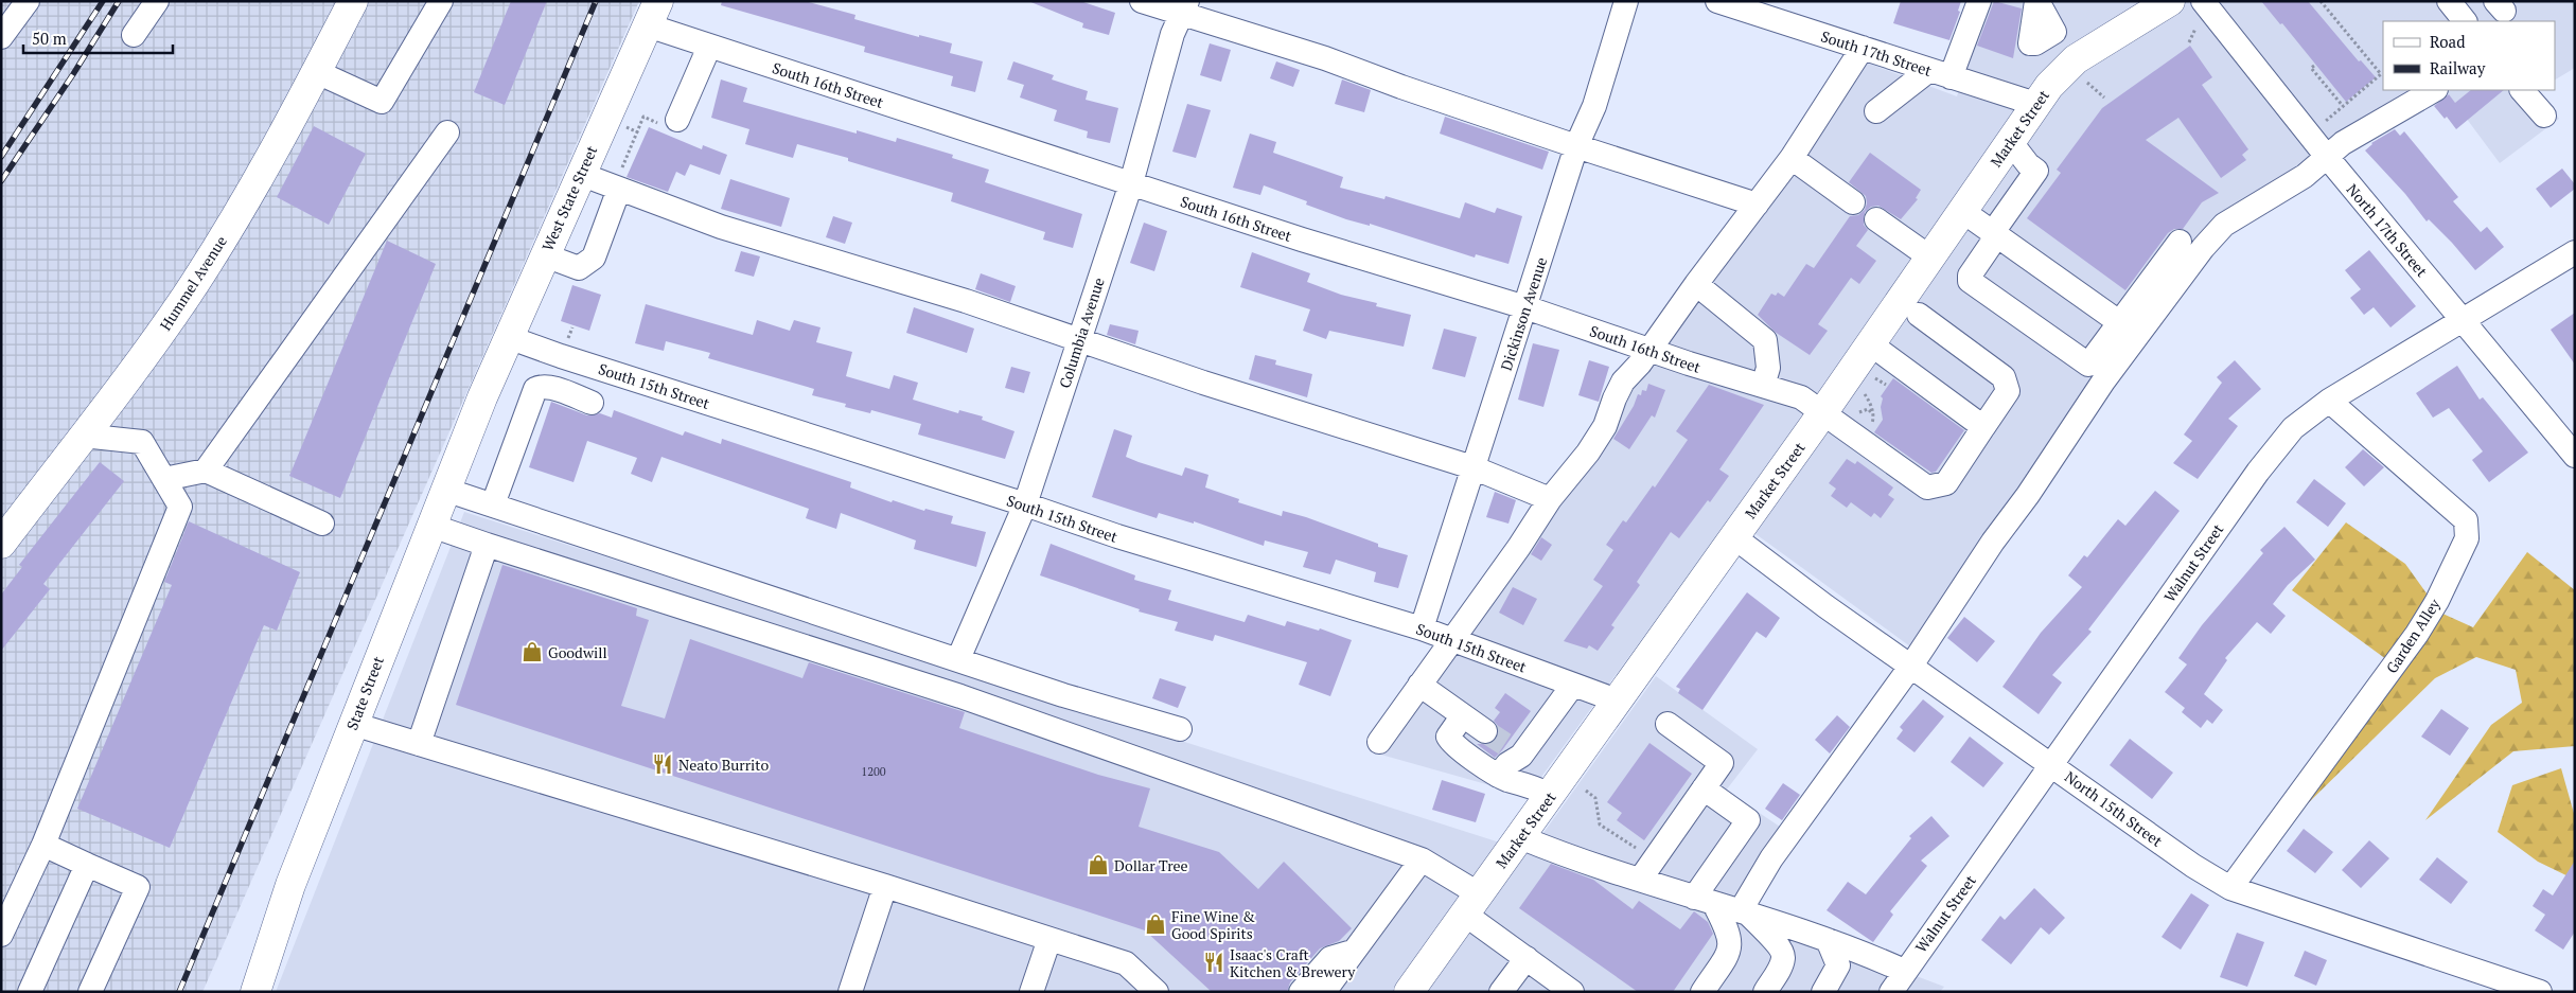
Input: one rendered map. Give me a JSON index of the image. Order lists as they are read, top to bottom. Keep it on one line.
{"streets":{"main road":["Market Street","West State Street","Hummel Avenue","State Street"],"street":["South 17th Street","South 16th Street","North 17th Street","Dickinson Avenue","Columbia Avenue","South 15th Street","Walnut Street","Garden Alley","North 15th Street"]},"crossings":[["South 17th Street","Market Street"],["South 16th Street","Market Street"],["South 16th Street","West State Street"],["South 16th Street","Dickinson Avenue"],["South 16th Street","Columbia Avenue"],["Market Street","South 15th Street"],["Market Street","North 15th Street"],["West State Street","South 15th Street"],["West State Street","State Street"],["North 17th Street","Walnut Street"],["Dickinson Avenue","South 15th Street"],["Columbia Avenue","South 15th Street"],["Walnut Street","Garden Alley"],["Walnut Street","North 15th Street"],["Garden Alley","North 15th Street"]],"places":{"shop":["Goodwill","Dollar Tree","Fine Wine & Good Spirits"],"restaurant":["Neato Burrito","Isaac's Craft Kitchen & Brewery"]},"house_numbers":["1200"],"legend":["Road","Railway"],"scale_bar":"50 m"}
